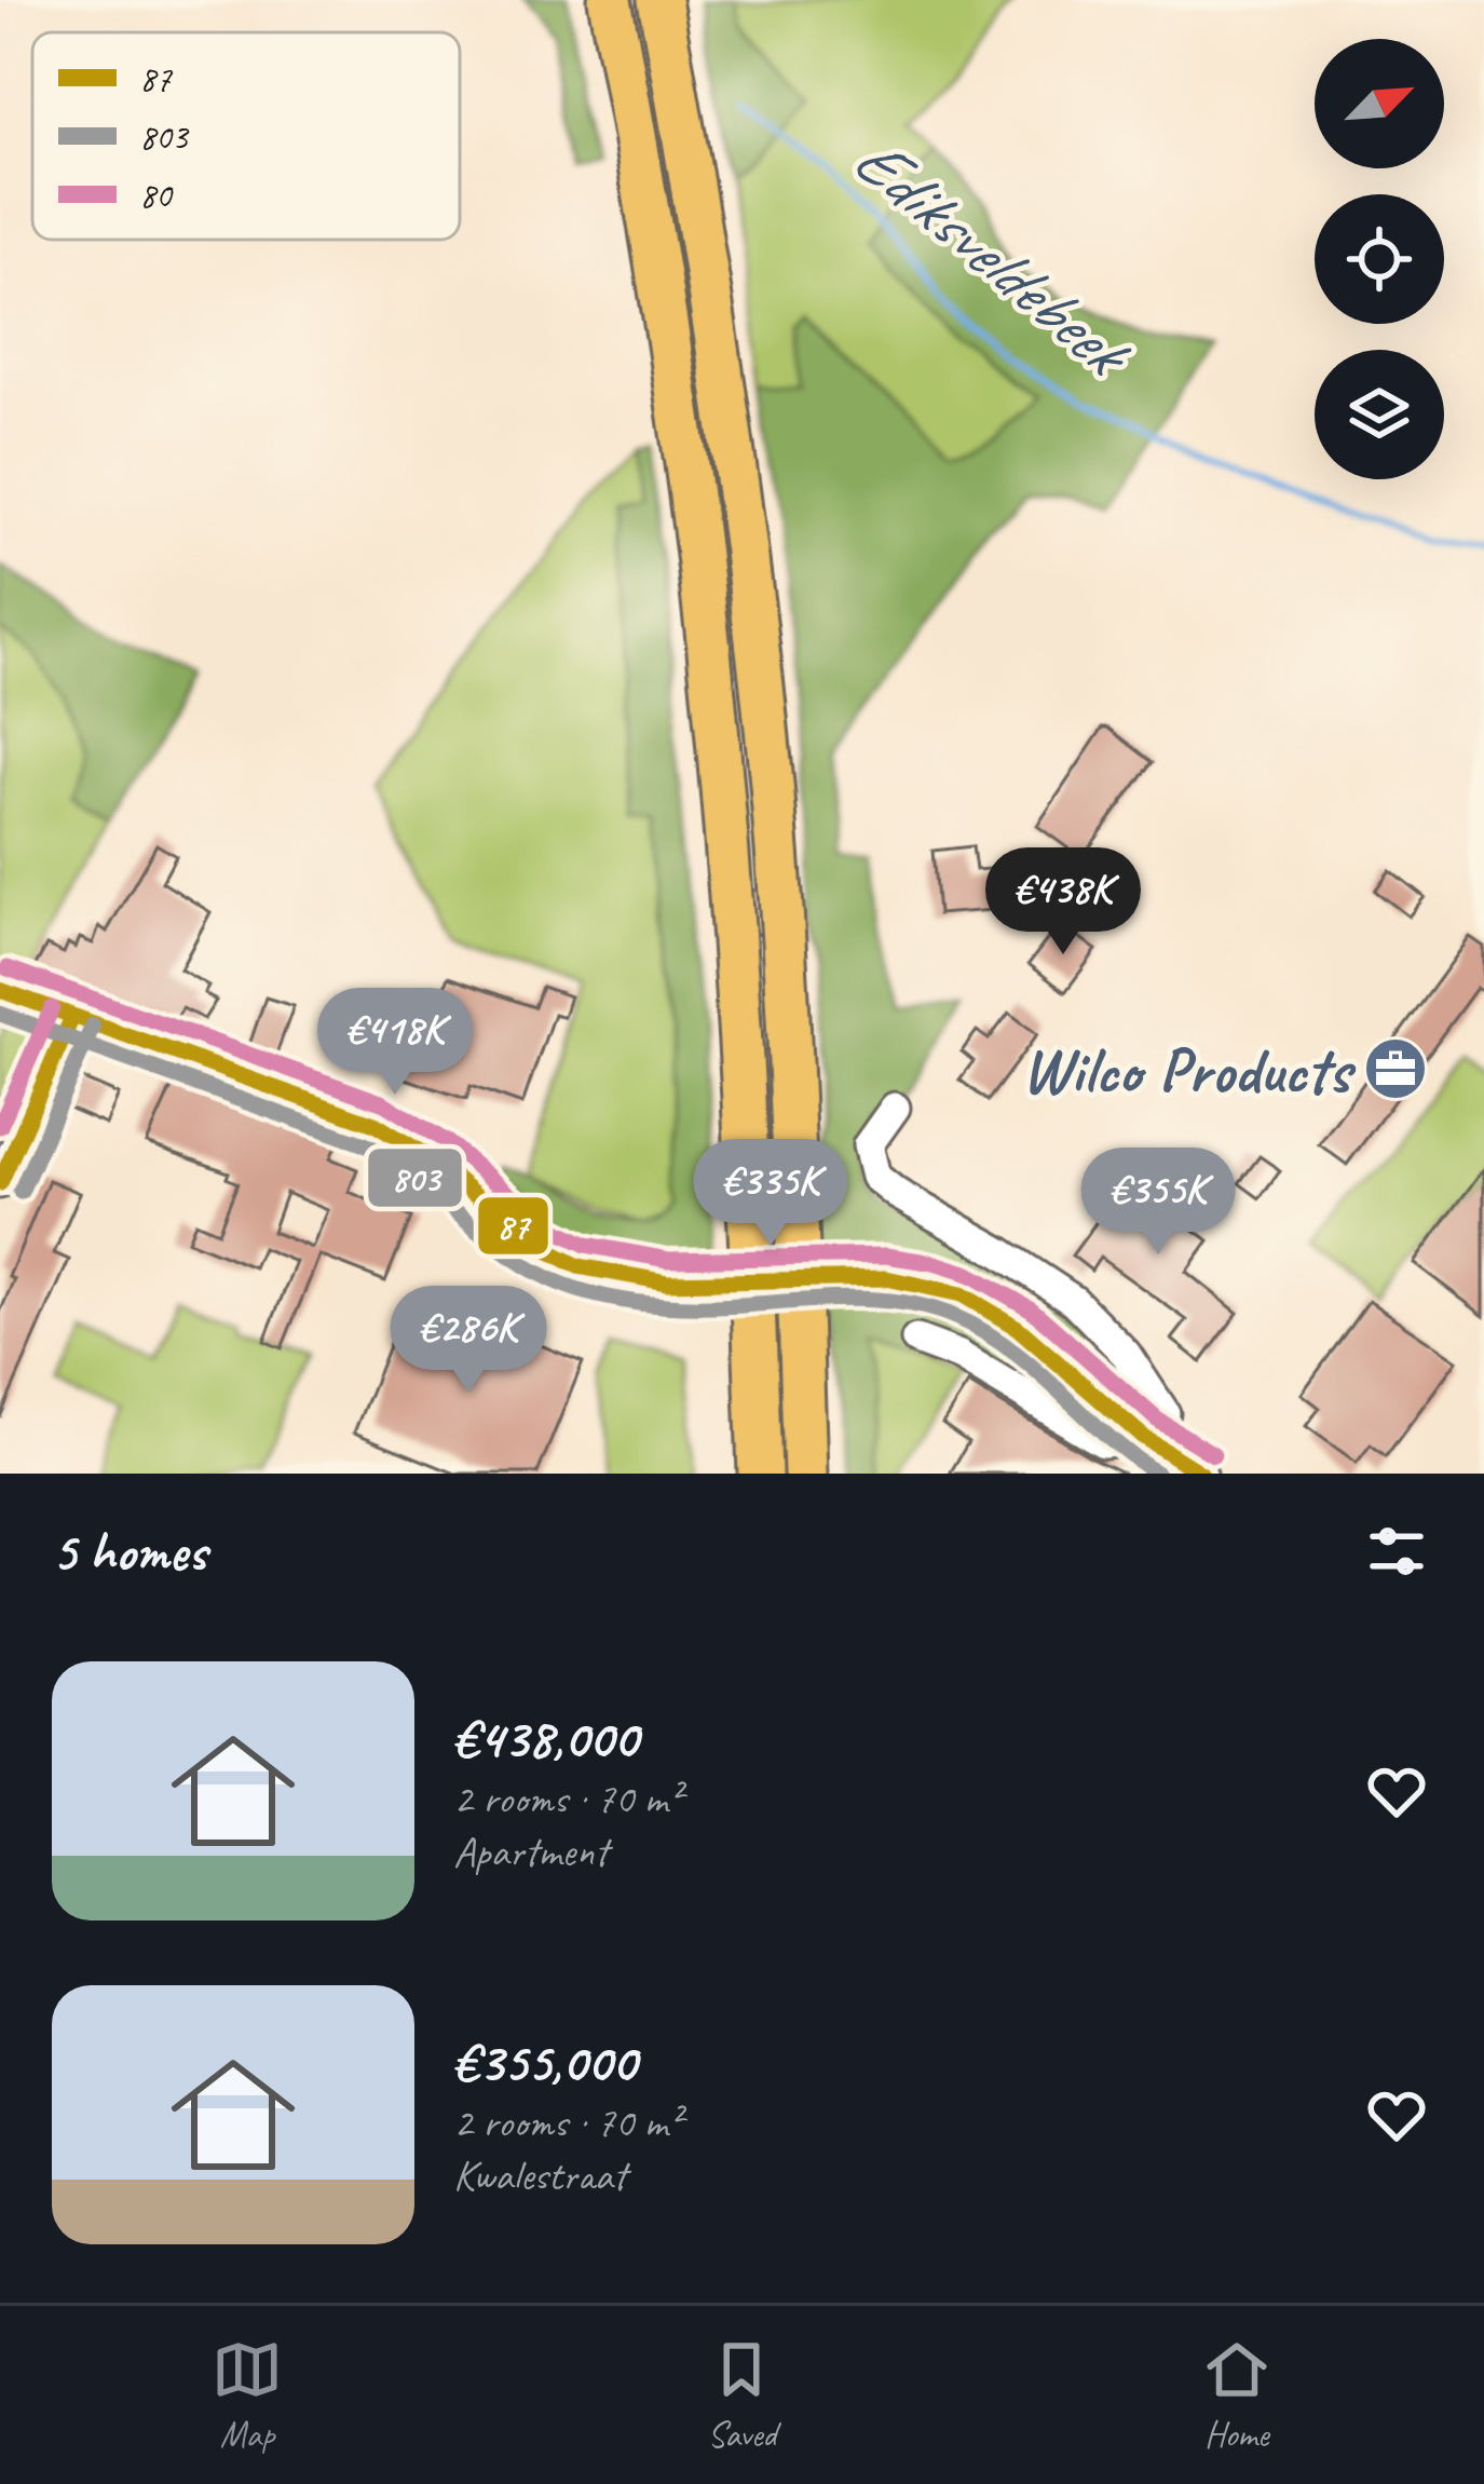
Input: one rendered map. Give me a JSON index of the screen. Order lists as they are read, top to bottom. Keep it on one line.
{"water":["Ediksveldebeek"],"places":{"office":["Wilco Products"]},"lines":["transit line 80","transit line 87","transit line 803"],"legend":["87","803","80"],"north":"top right","page":{"price":["€438K","€418K","€335K","€355K","€286K"],"heading":"5 homes","list":[{"name":"€438,000","note":"2 rooms · 70 m² · Apartment"},{"name":"€355,000","note":"2 rooms · 70 m² · Kwalestraat"}],"tabs":["Map","Saved","Home"]}}
